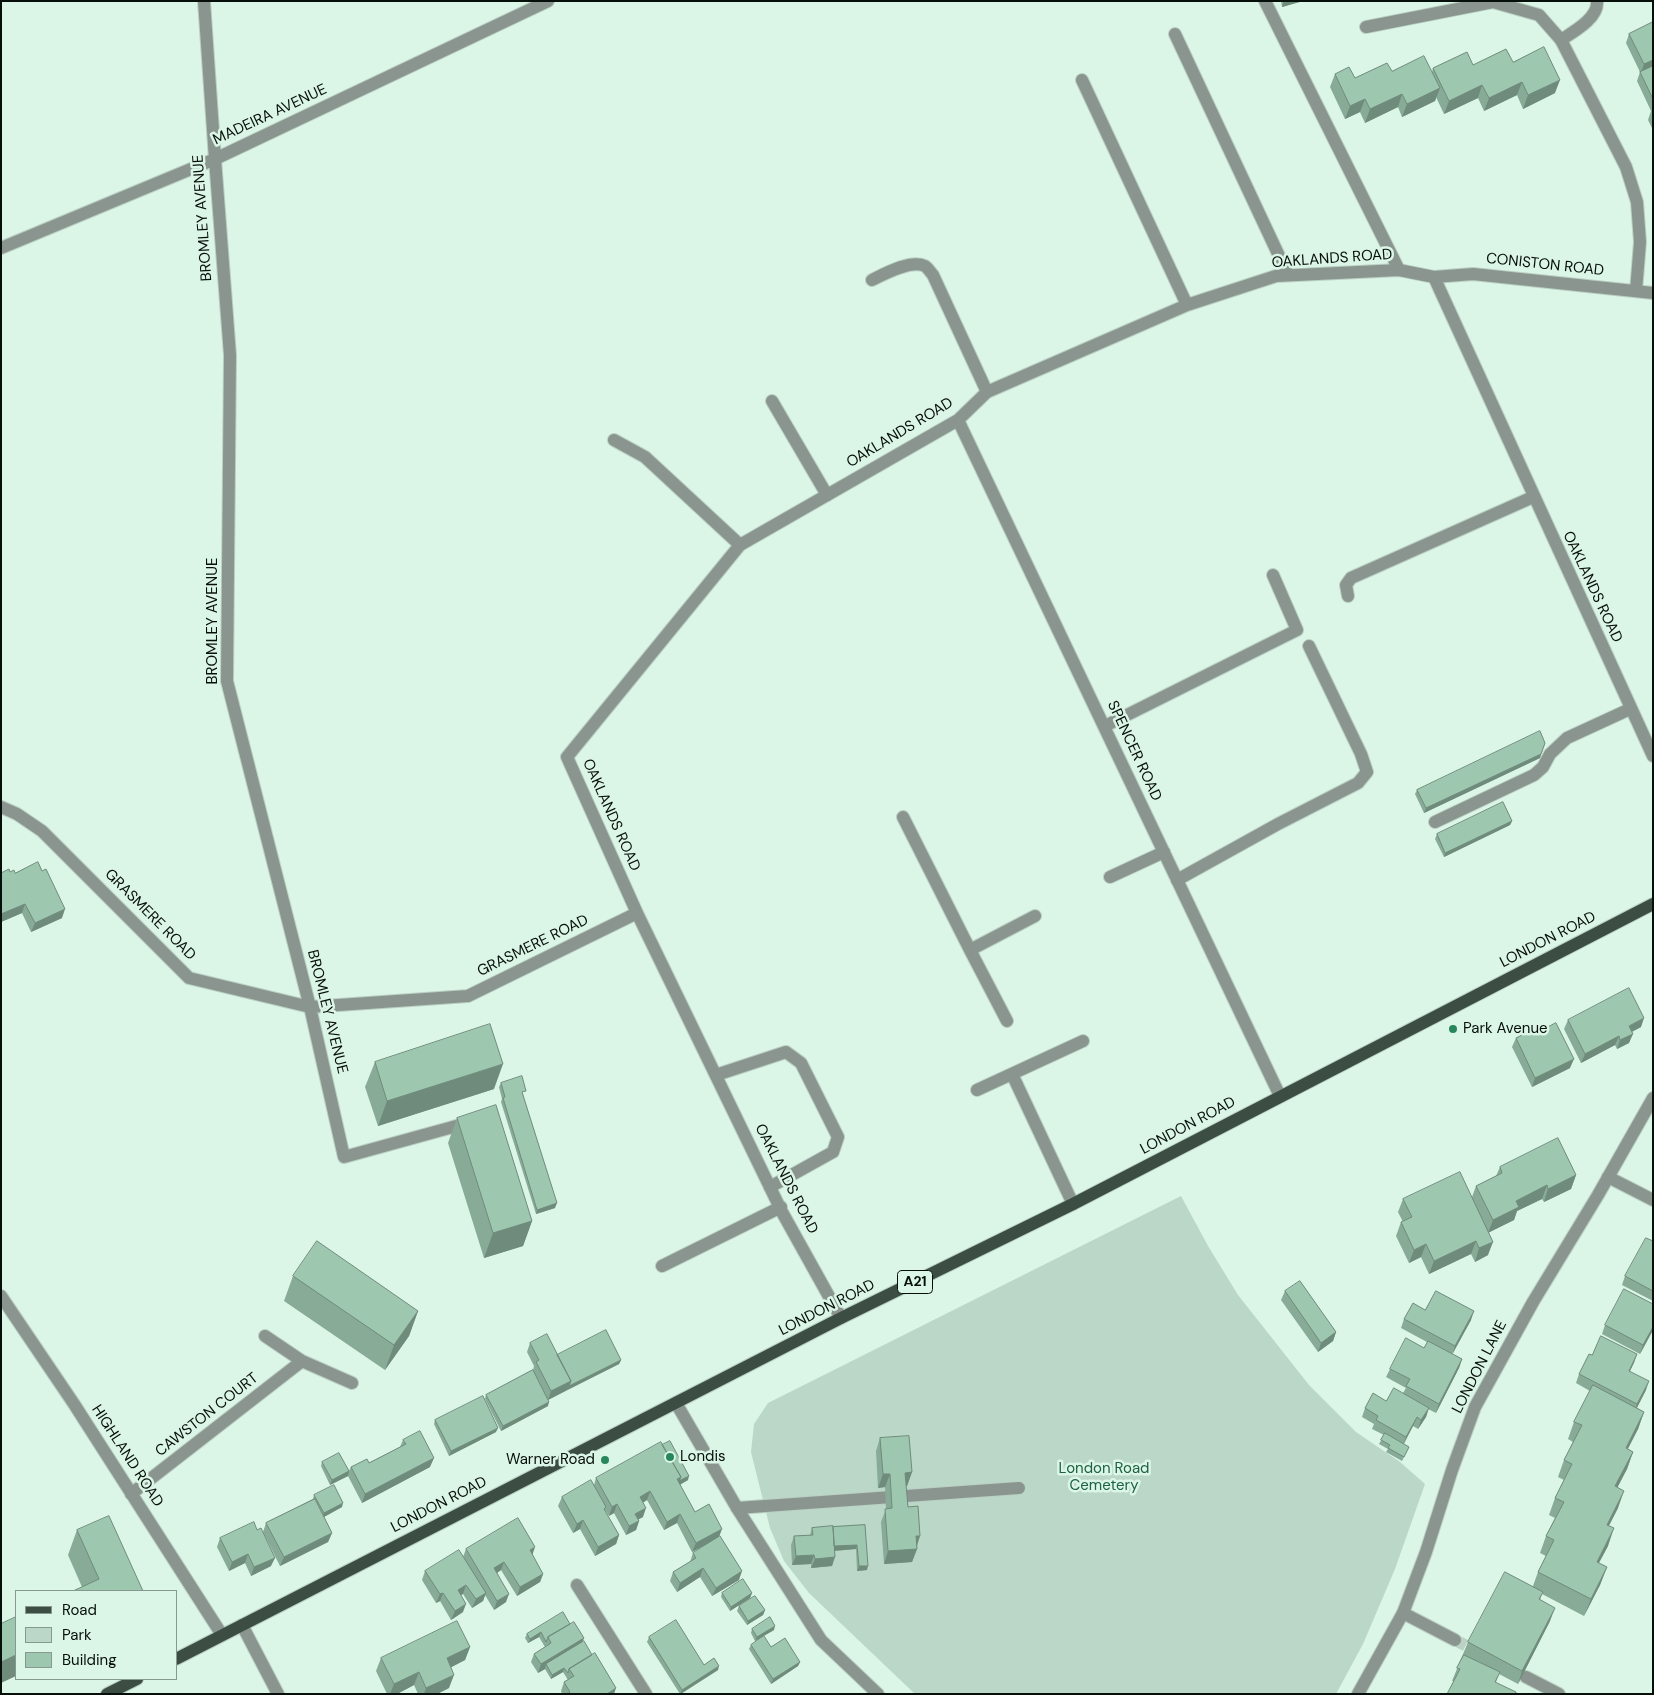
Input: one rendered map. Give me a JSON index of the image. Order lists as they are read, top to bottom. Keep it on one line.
{"streets":{"main road":["LONDON ROAD","A21"],"street":["MADEIRA AVENUE","BROMLEY AVENUE","OAKLANDS ROAD","CONISTON ROAD","SPENCER ROAD","GRASMERE ROAD","LONDON LANE","CAWSTON COURT","HIGHLAND ROAD"]},"crossings":[["MADEIRA AVENUE","BROMLEY AVENUE"],["BROMLEY AVENUE","GRASMERE ROAD"],["OAKLANDS ROAD","CONISTON ROAD"],["OAKLANDS ROAD","SPENCER ROAD"],["OAKLANDS ROAD","GRASMERE ROAD"],["OAKLANDS ROAD","LONDON ROAD"],["SPENCER ROAD","LONDON ROAD"],["LONDON ROAD","HIGHLAND ROAD"],["CAWSTON COURT","HIGHLAND ROAD"]],"parks":["London Road Cemetery"],"places":["Park Avenue","Londis","Warner Road"],"legend":["Road","Park","Building"]}
